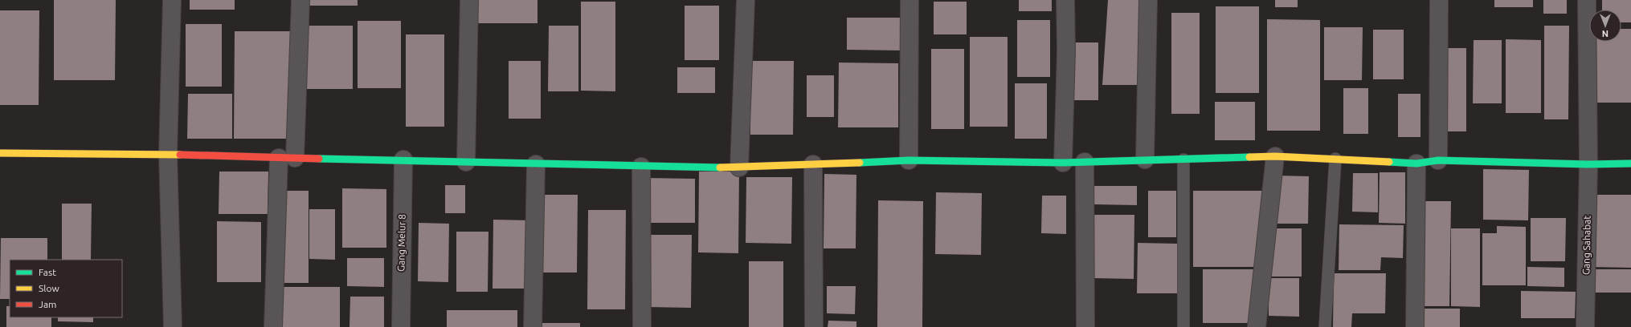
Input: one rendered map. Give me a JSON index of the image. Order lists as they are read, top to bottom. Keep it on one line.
{"streets":{"street":["Gang Melur 8","Gang Sahabat"]},"legend":["Fast","Slow","Jam"],"north":"bottom"}
